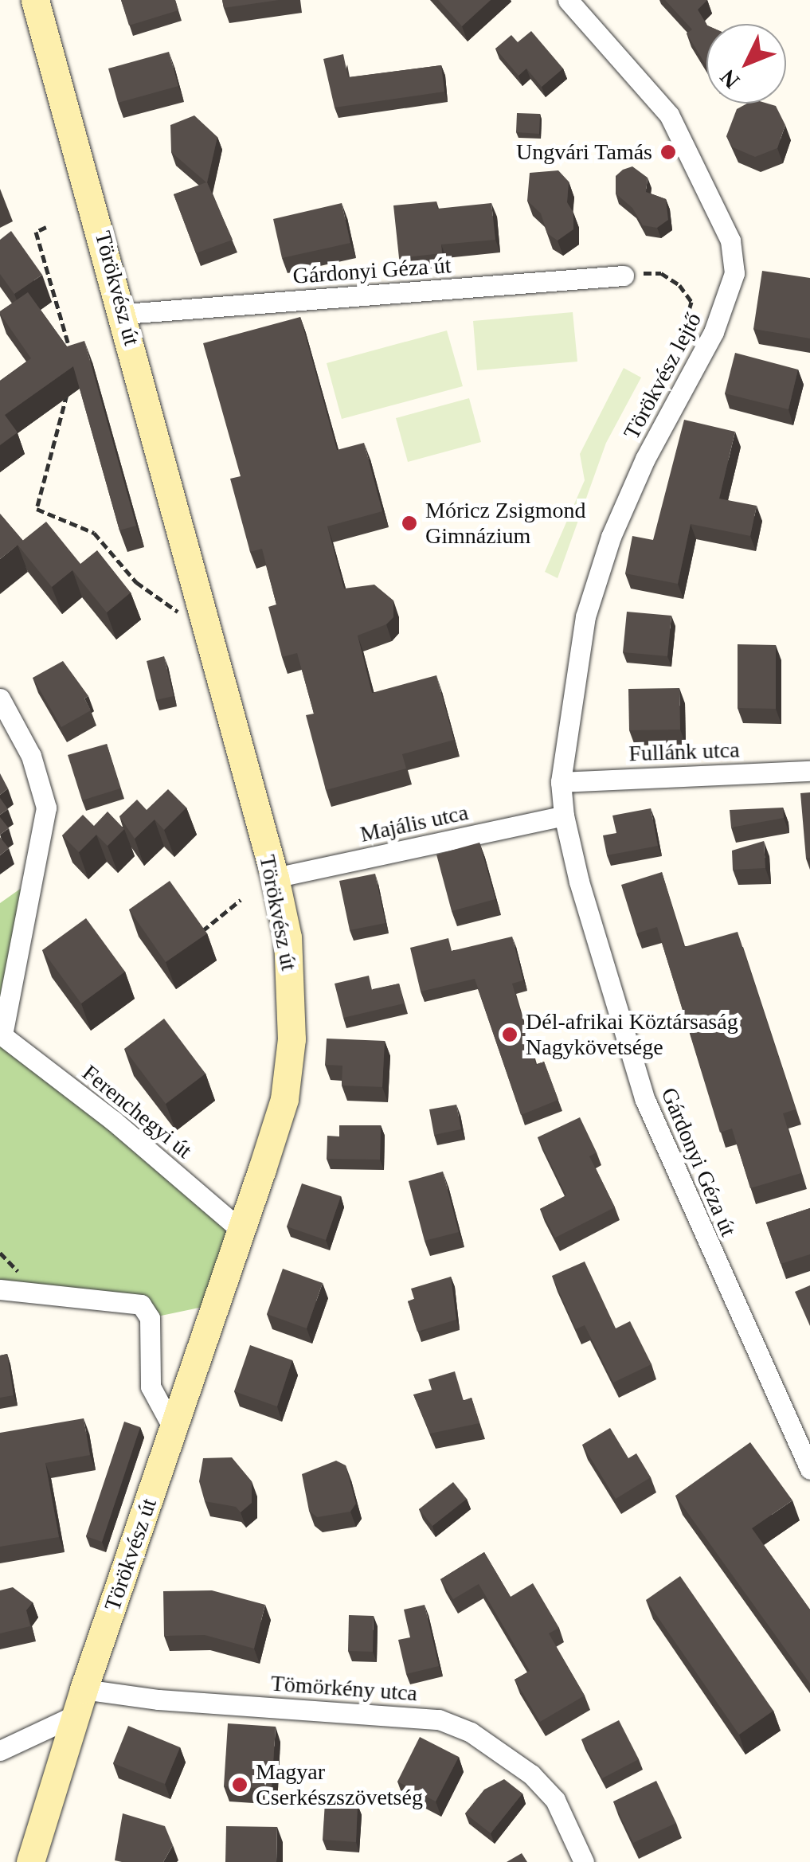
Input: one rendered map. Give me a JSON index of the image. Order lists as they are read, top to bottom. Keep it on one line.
{"streets":{"street":["Gárdonyi Géza út","Törökvész út","Törökvész lejtő","Fullánk utca","Majális utca","Ferenchegyi út","Tömörkény utca"]},"crossings":[["Gárdonyi Géza út","Törökvész út"],["Gárdonyi Géza út","Törökvész lejtő"],["Gárdonyi Géza út","Majális utca"],["Törökvész út","Majális utca"],["Törökvész út","Ferenchegyi út"],["Törökvész út","Tömörkény utca"],["Törökvész lejtő","Fullánk utca"],["Törökvész lejtő","Majális utca"]],"places":["Ungvári Tamás","Móricz Zsigmond Gimnázium","Dél-afrikai Köztársaság Nagykövetsége","Magyar Cserkészszövetség"],"north":"bottom left"}
